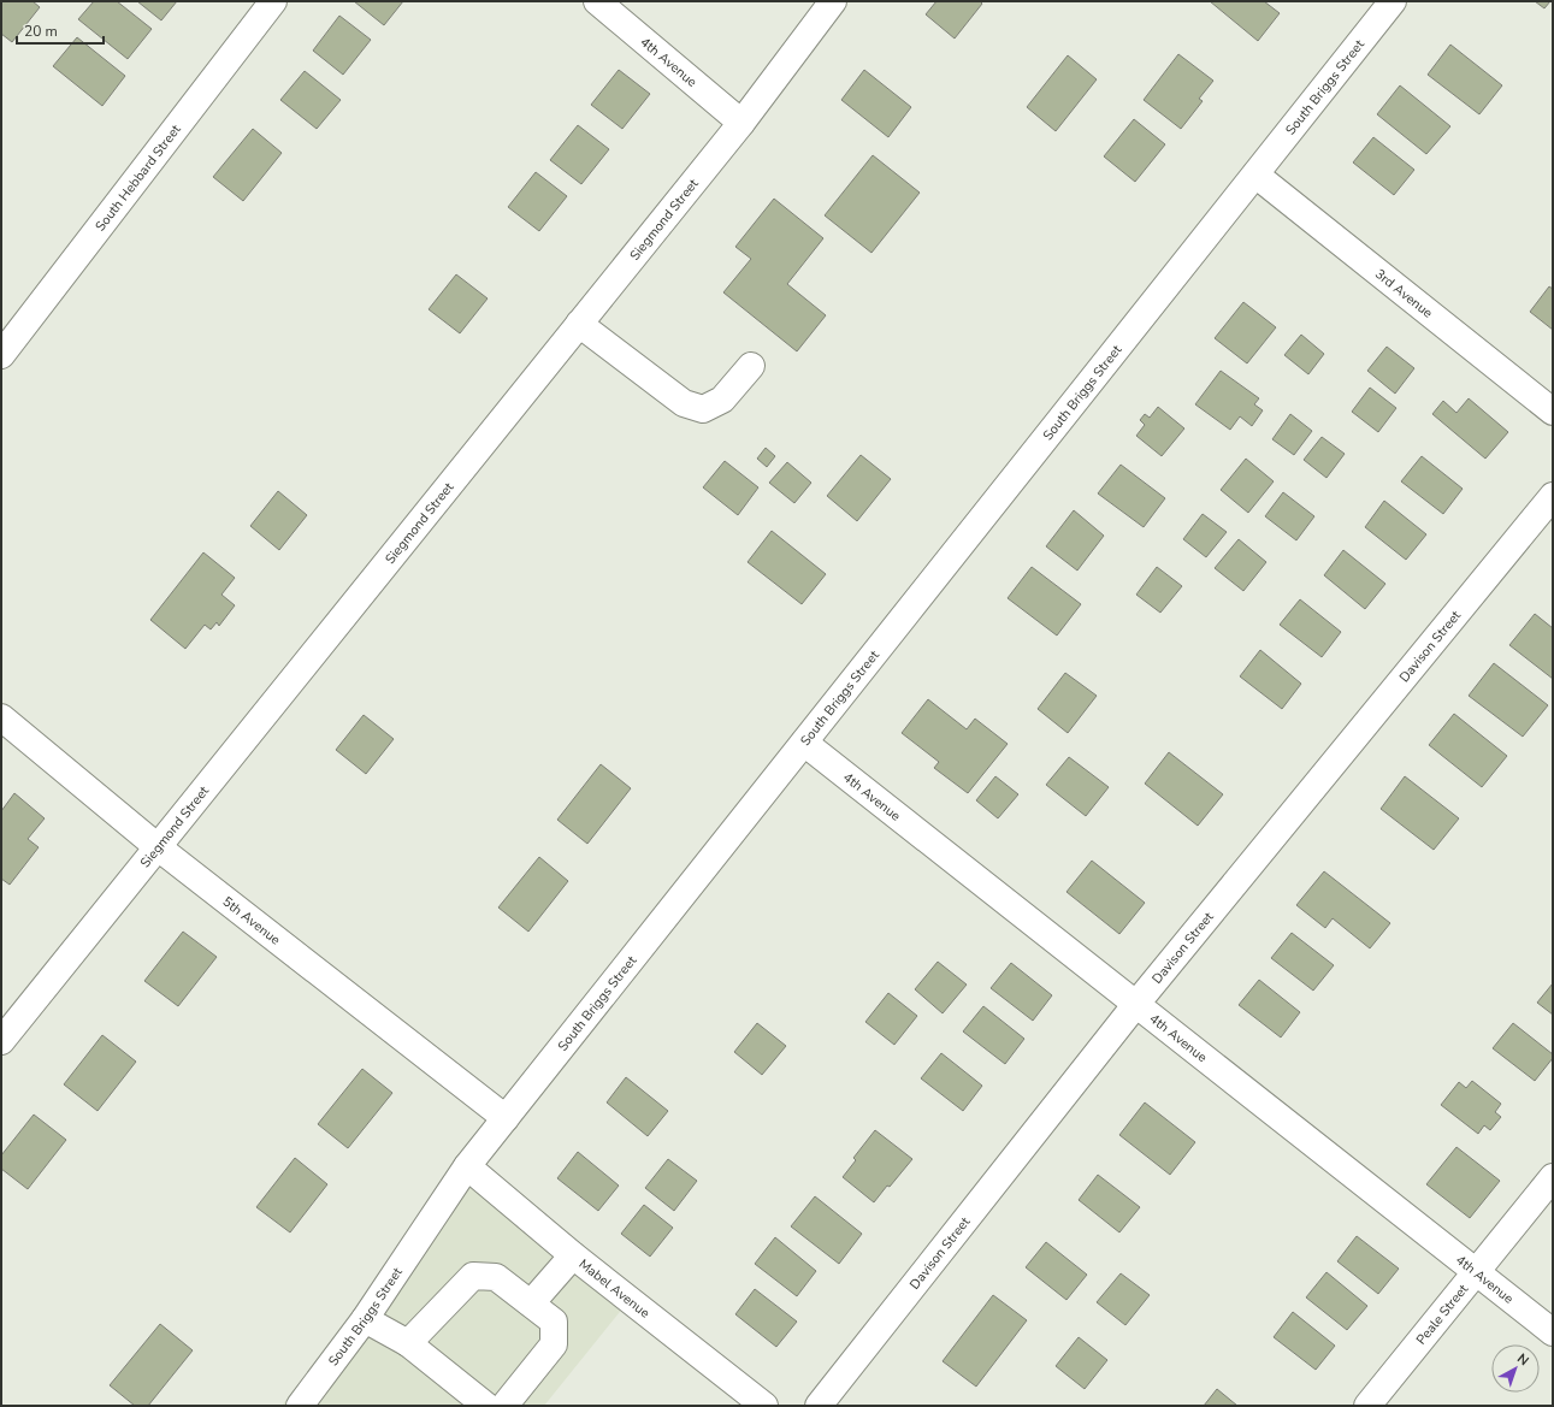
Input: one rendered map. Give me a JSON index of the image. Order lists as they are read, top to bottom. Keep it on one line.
{"streets":{"street":["4th Avenue","South Briggs Street","South Hebbard Street","Siegmond Street","3rd Avenue","Davison Street","5th Avenue","Mabel Avenue","Peale Street"]},"crossings":[["4th Avenue","South Briggs Street"],["4th Avenue","Siegmond Street"],["4th Avenue","Davison Street"],["4th Avenue","Peale Street"],["South Briggs Street","3rd Avenue"],["South Briggs Street","5th Avenue"],["South Briggs Street","Mabel Avenue"],["Siegmond Street","5th Avenue"]],"scale_bar":"20 m","north":"top right"}
